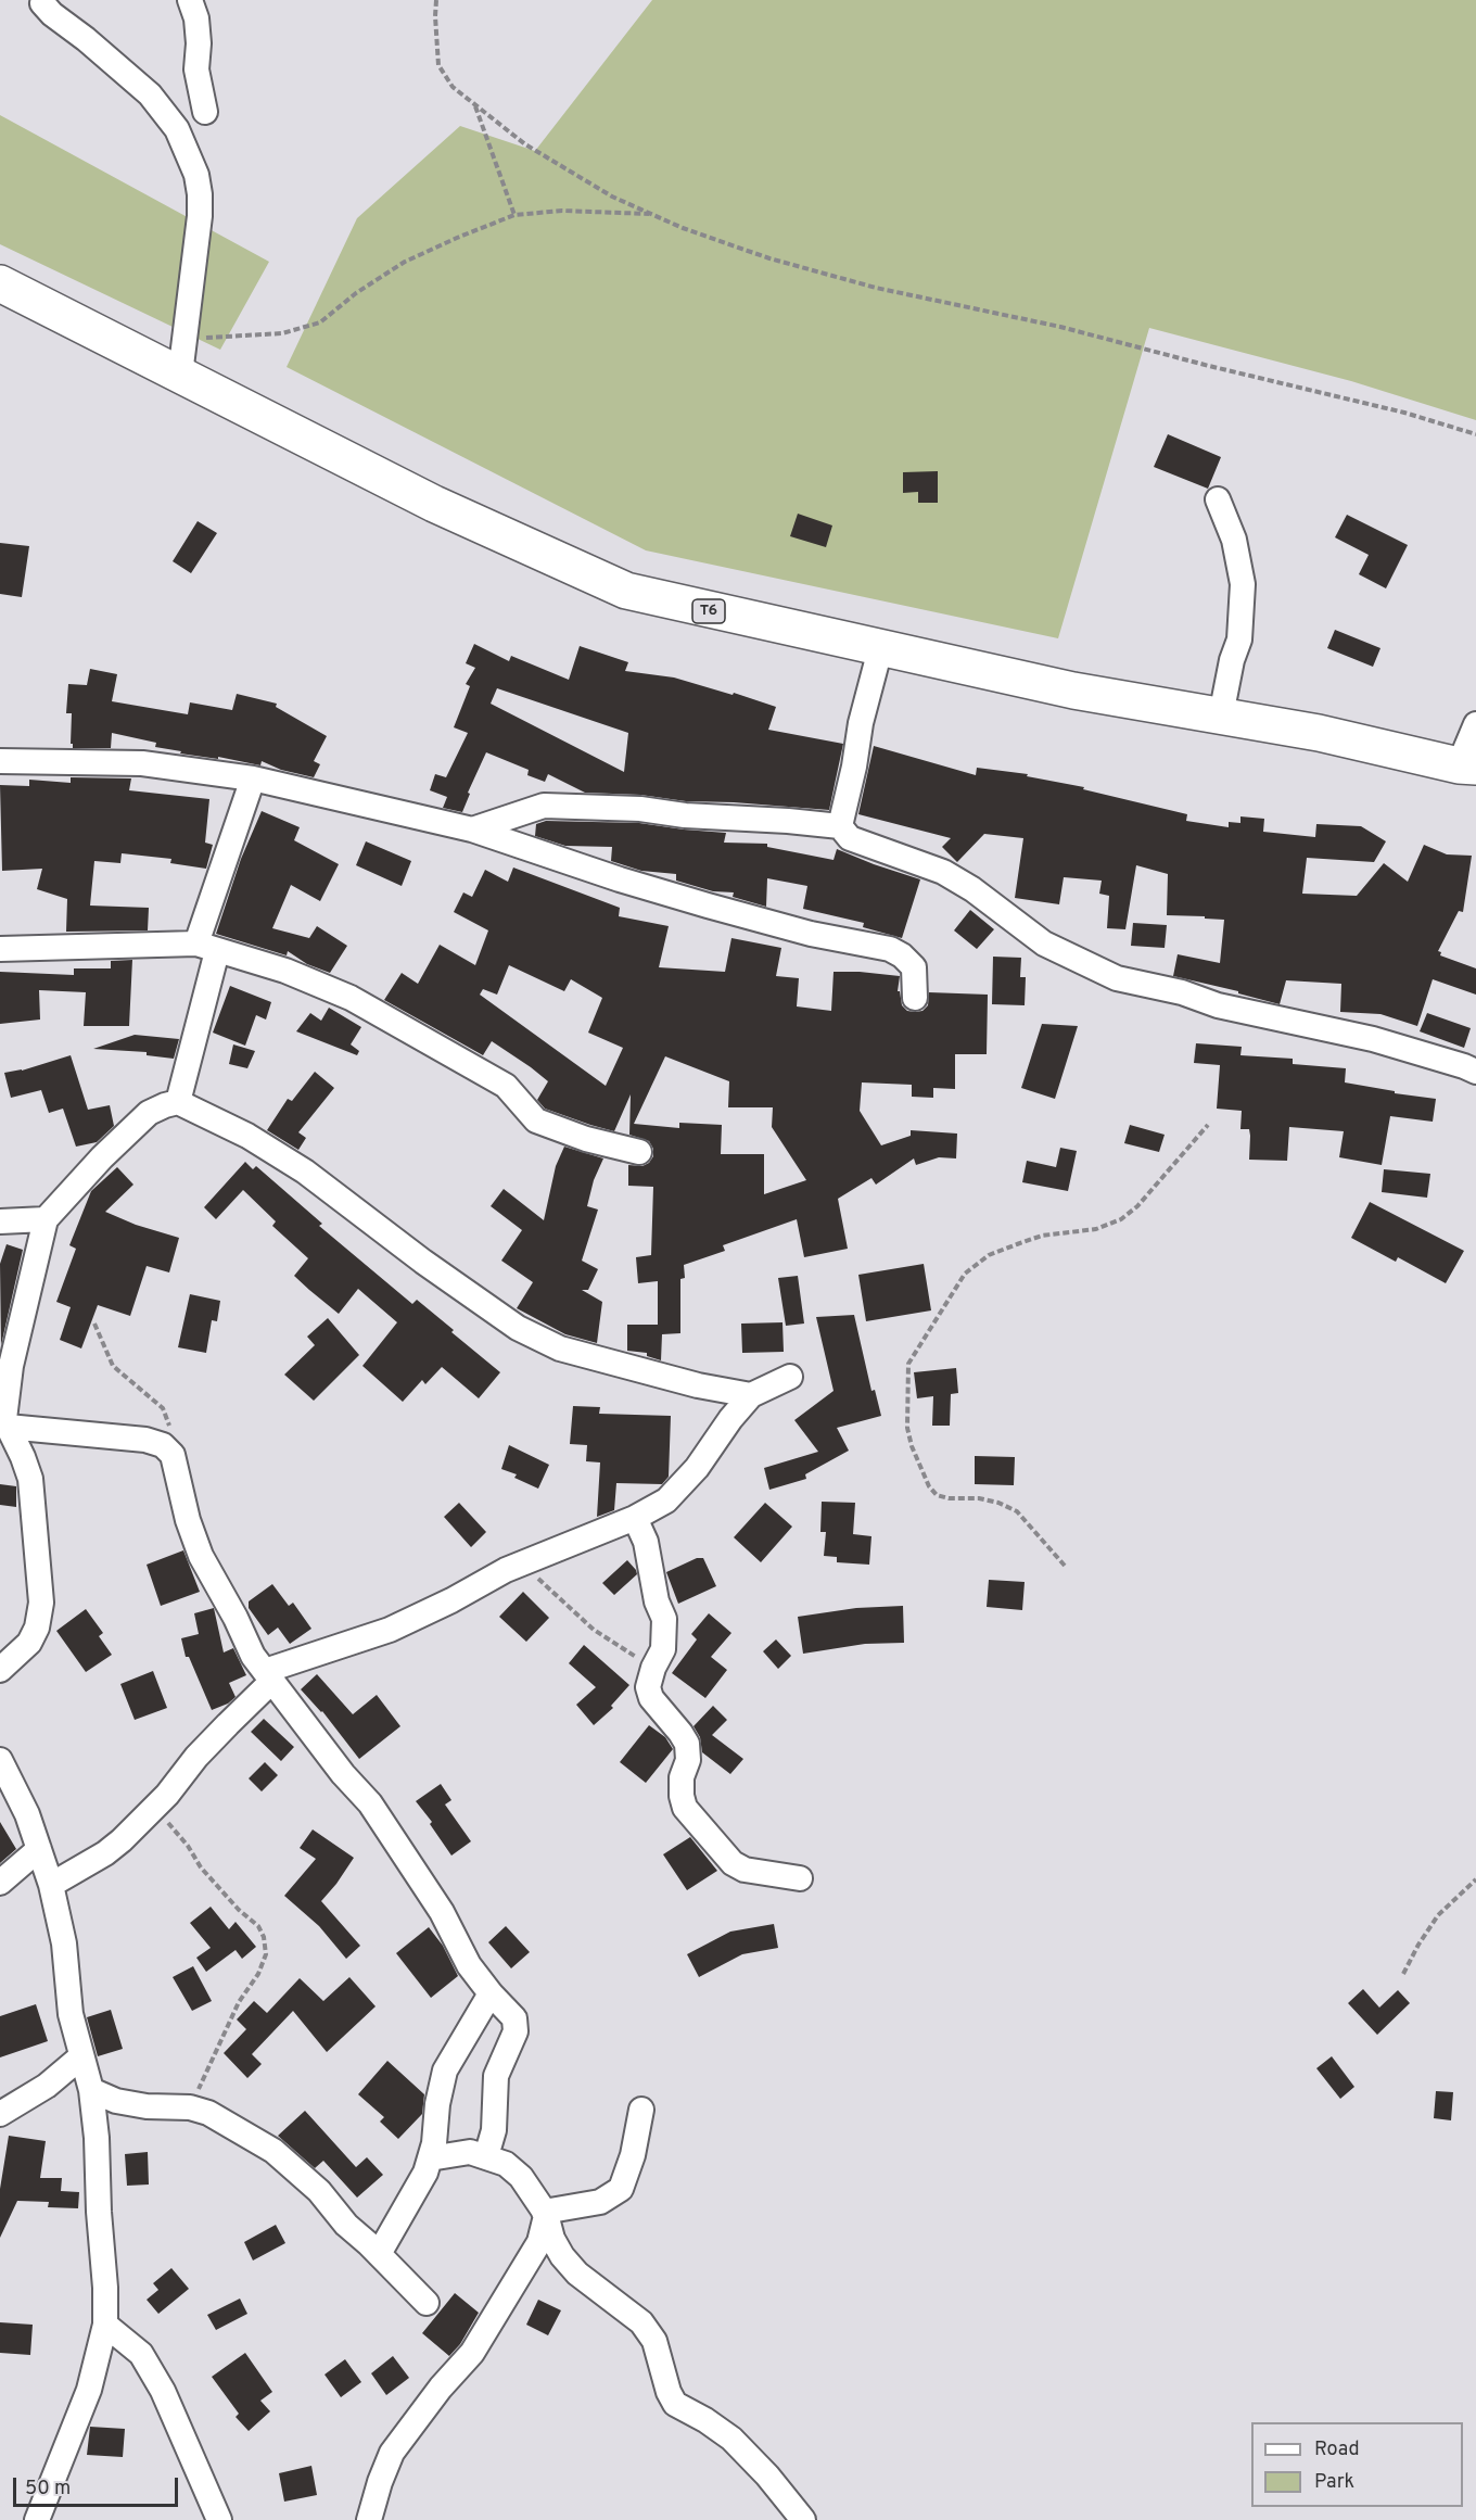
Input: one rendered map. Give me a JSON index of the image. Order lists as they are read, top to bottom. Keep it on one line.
{"streets":{"highway":["T6"]},"legend":["Road","Park"],"scale_bar":"50 m"}
